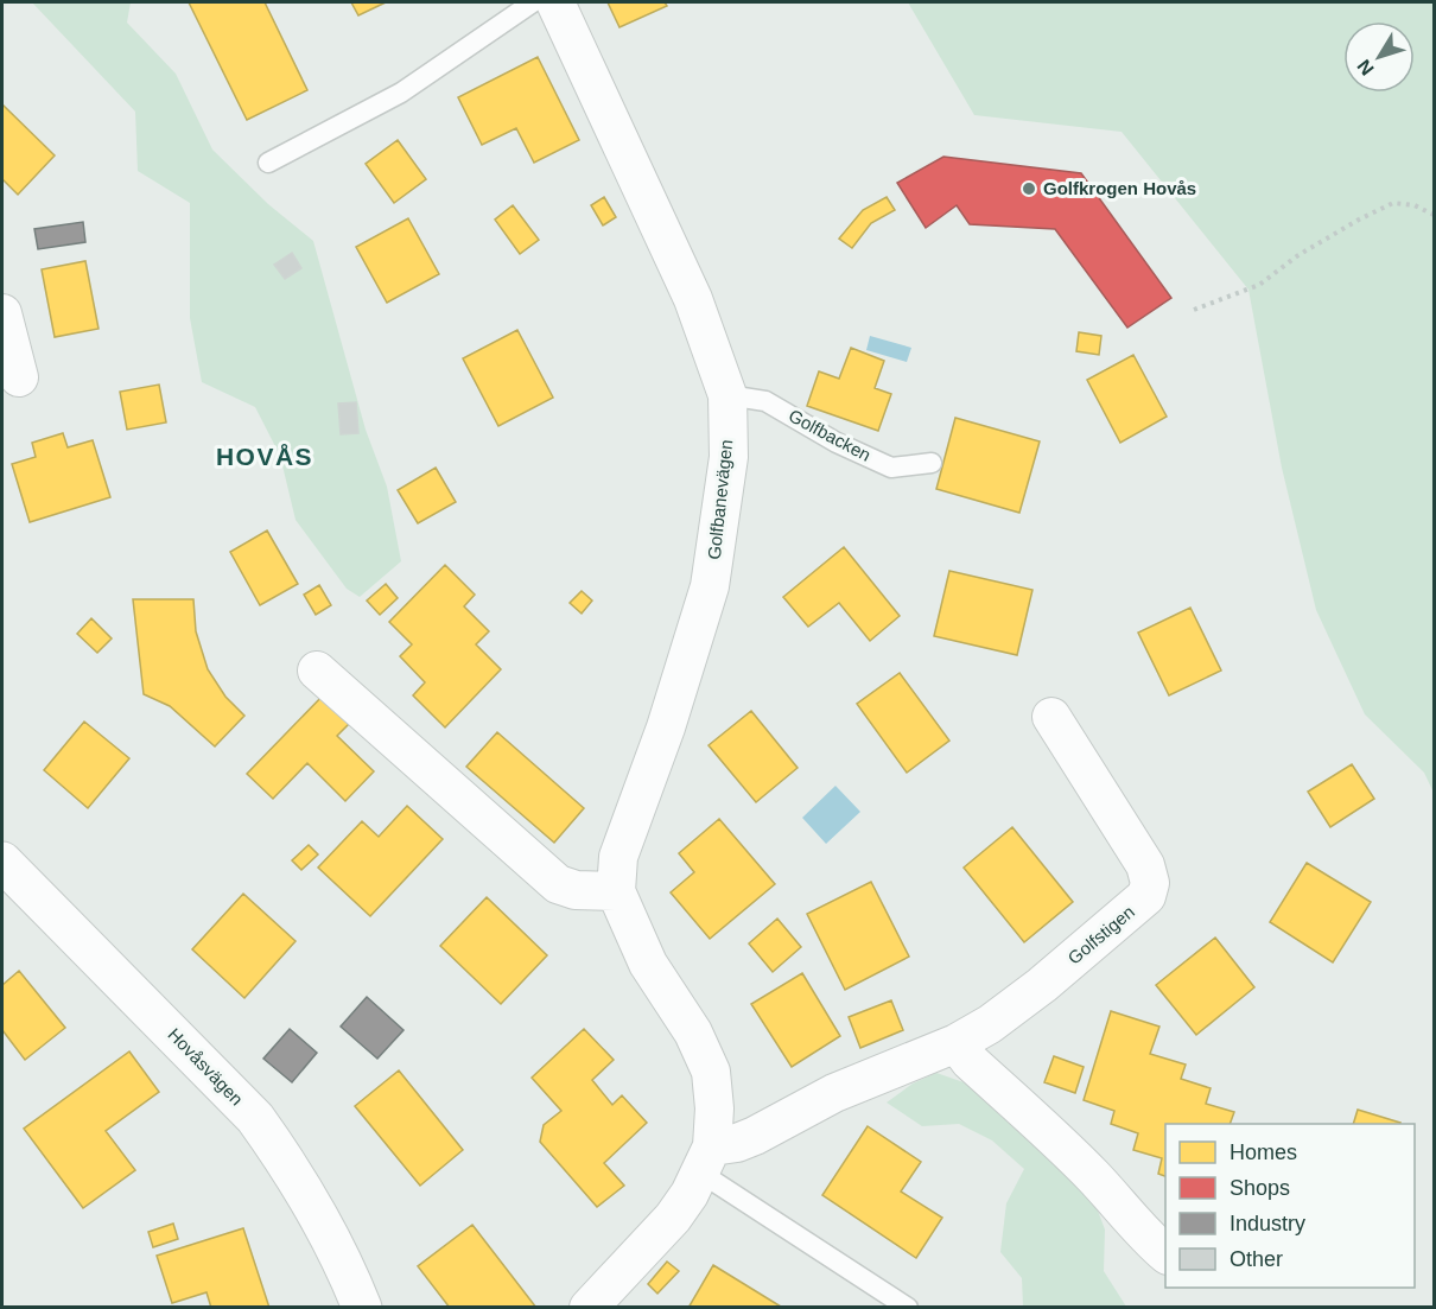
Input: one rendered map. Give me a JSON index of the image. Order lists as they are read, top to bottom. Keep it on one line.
{"streets":{"street":["Golfbanevägen","Golfstigen","Hovåsvägen"],"lane":["Golfbacken"]},"crossings":[["Golfbacken","Golfbanevägen"],["Golfbanevägen","Golfstigen"]],"districts":["HOVÅS"],"places":["Golfkrogen Hovås"],"legend":["Homes","Shops","Industry","Other"],"north":"bottom left"}
